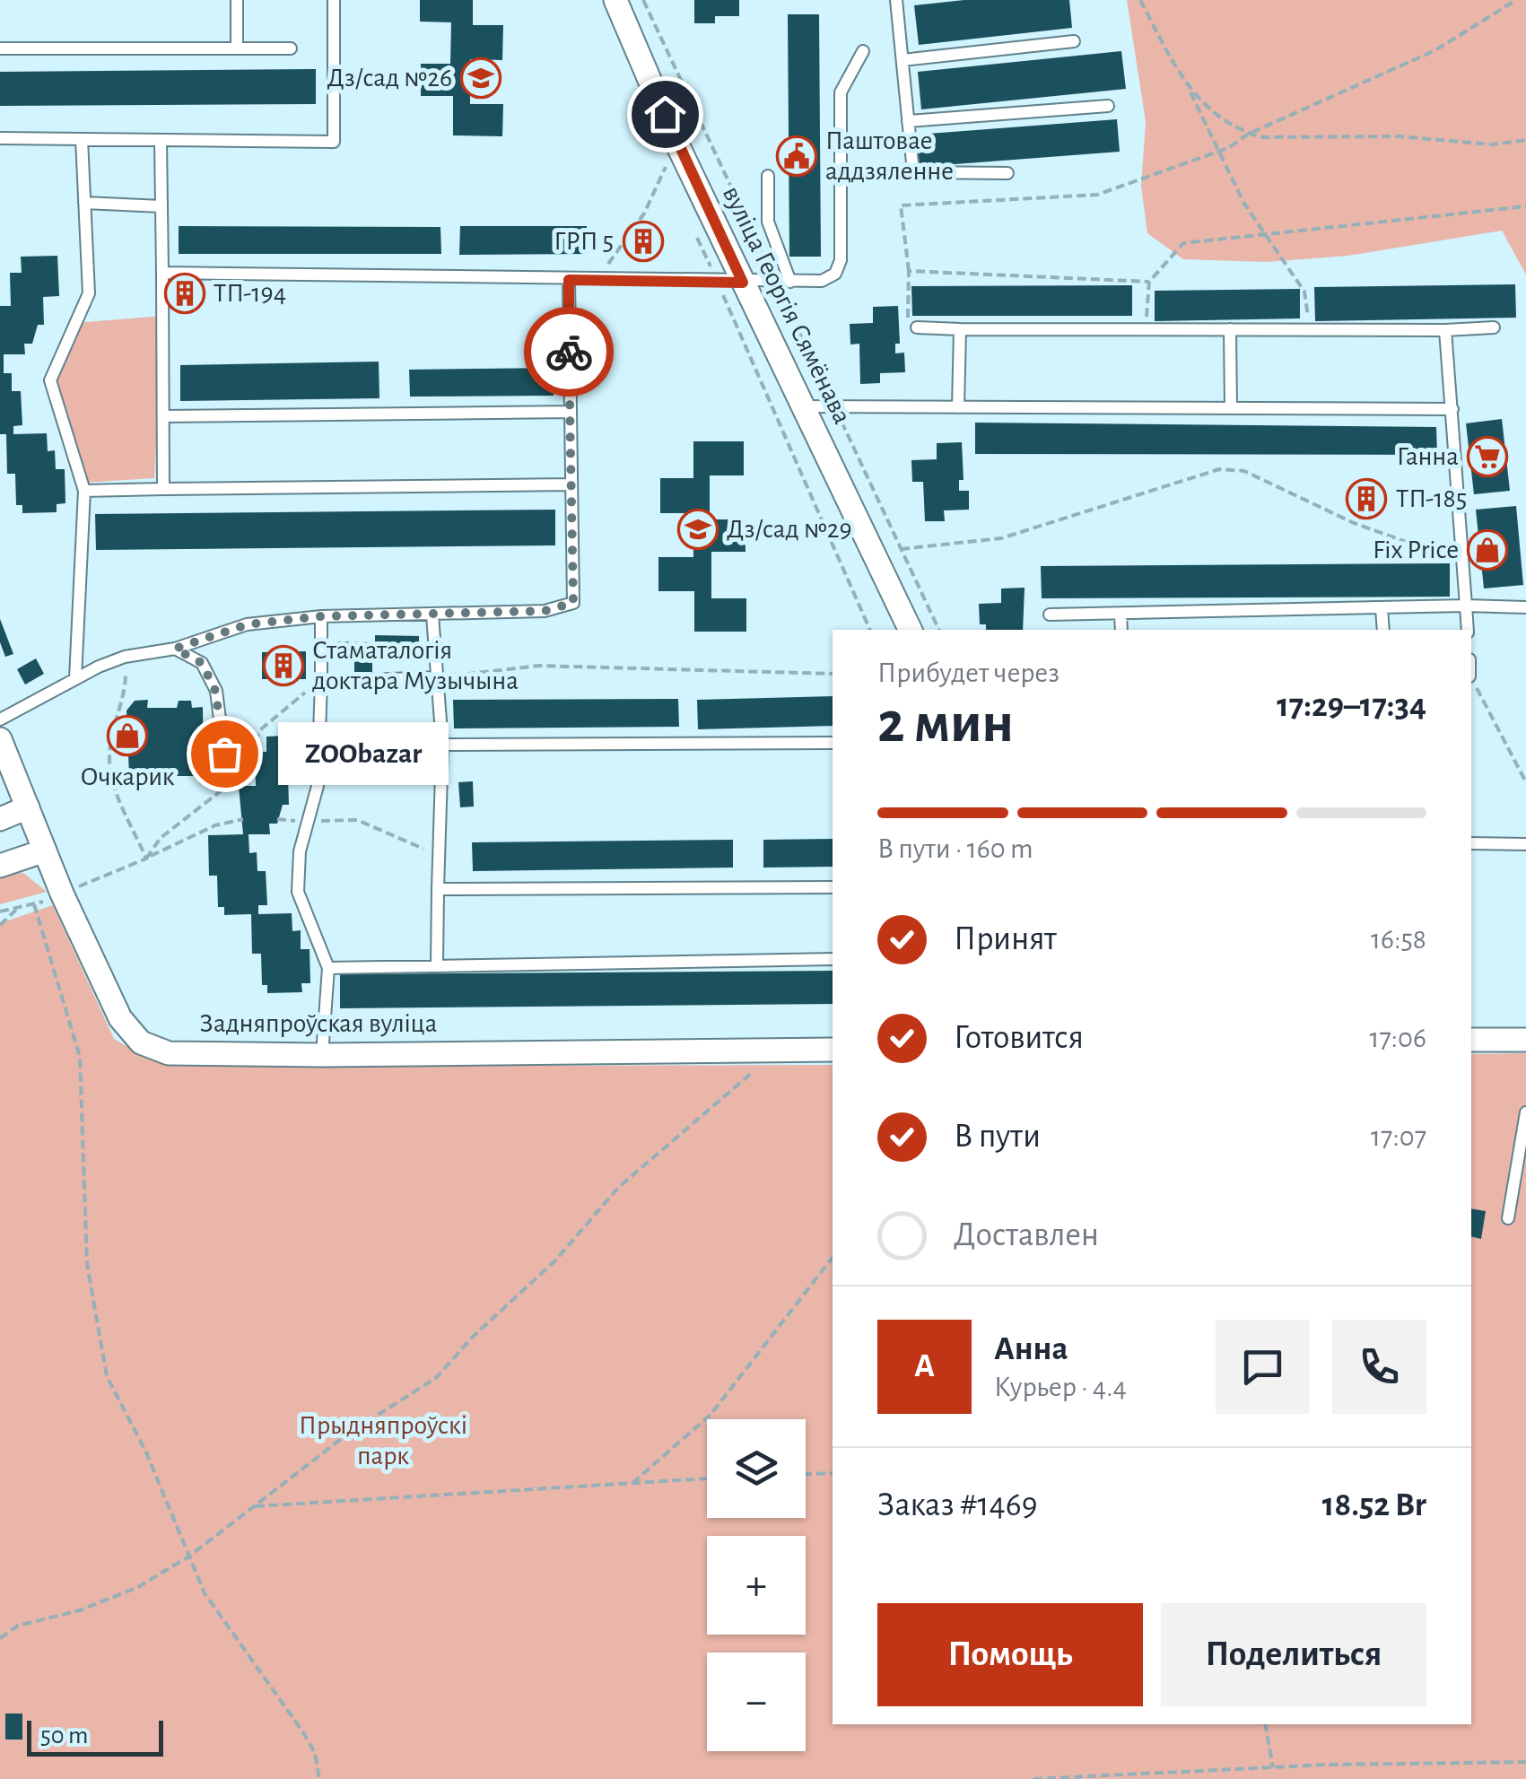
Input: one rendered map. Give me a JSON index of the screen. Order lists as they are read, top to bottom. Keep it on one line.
{"streets":{"street":["вуліца Георгія Сямёнава","Задняпроўская вуліца"]},"parks":["Прыдняпроўскі парк"],"places":{"school or university":["Дз/сад №26","Дз/сад №29"],"public building":["Паштовае аддзяленне"],"building":["ГРП 5","ТП-194","ТП-185","Стаматалогія доктара Музычына"],"supermarket":["Ганна"],"shop":["Fix Price","Очкарик"],"other":["ZOObazar"]},"scale_bar":"50 m","page":{"heading":["2 мин","Прибудет через","17:29–17:34"],"panel":["Анна","Курьер · 4.4","Заказ #1469","18.52 Br"],"bubble":"ZOObazar","bar":"В пути · 160 m","list":[["Принят","16:58"],["Готовится","17:06"],["В пути","17:07"],"Доставлен"],"round":"А","map_buttons":["+","−"],"buttons":["Помощь","Поделиться"],"scale":"50 m"}}
